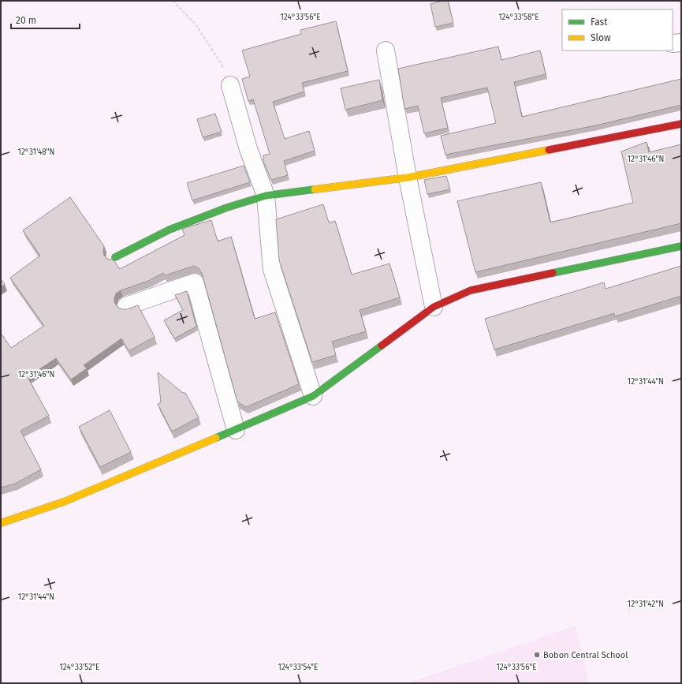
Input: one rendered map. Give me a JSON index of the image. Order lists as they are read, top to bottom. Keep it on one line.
{"places":["Bobon Central School"],"legend":["Fast","Slow"],"scale_bar":"20 m","coordinates":["124°33'56\"E","124°33'58\"E","12°31'48\"N","12°31'46\"N","12°31'44\"N","12°31'42\"N","124°33'52\"E","124°33'54\"E"]}
